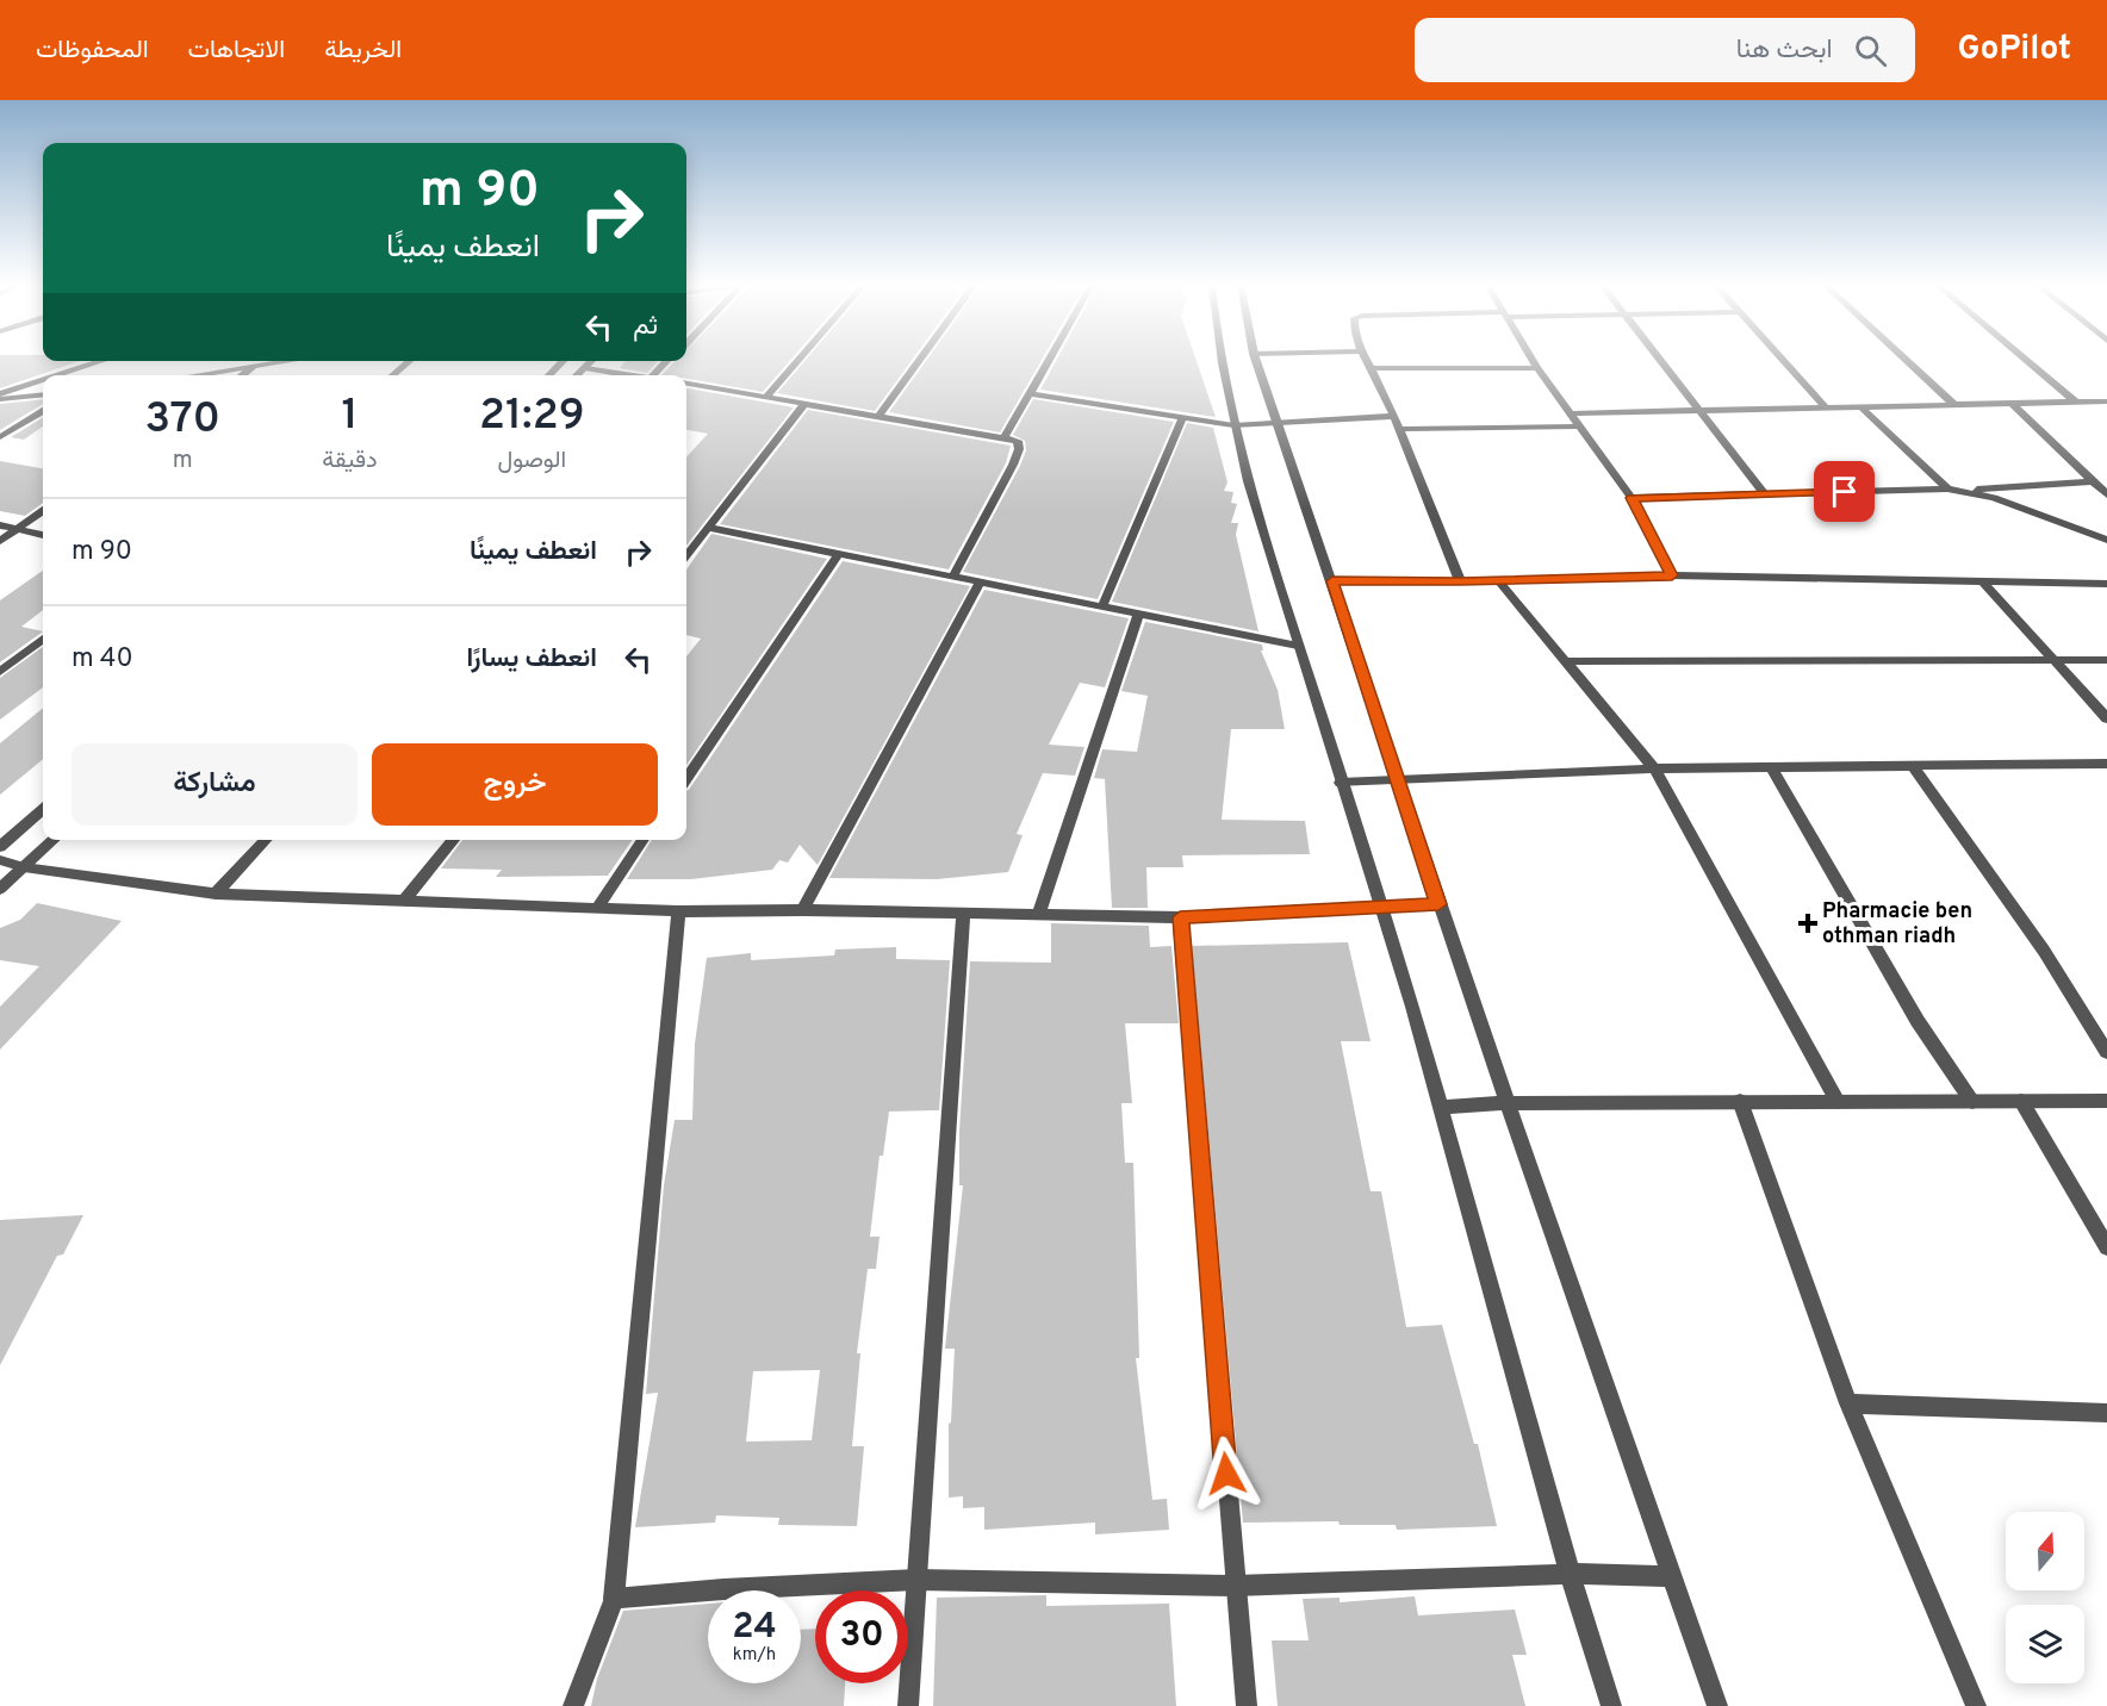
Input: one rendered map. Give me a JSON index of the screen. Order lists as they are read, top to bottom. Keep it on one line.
{"places":{"health":["Pharmacie ben othman riadh"]},"north":"top","page":{"header":"GoPilot","search":"ابحث هنا","nav":["الخريطة","الاتجاهات","المحفوظات"],"turn":["90 m","انعطف يمينًا"],"then":"ثم","eta":["21:29","الوصول","1","دقيقة","370","m"],"list":[{"name":"انعطف يمينًا","value":"90 m"},{"name":"انعطف يسارًا","value":"40 m"}],"buttons":["خروج","مشاركة"],"speed":"24 km/h","limit":"30"}}
